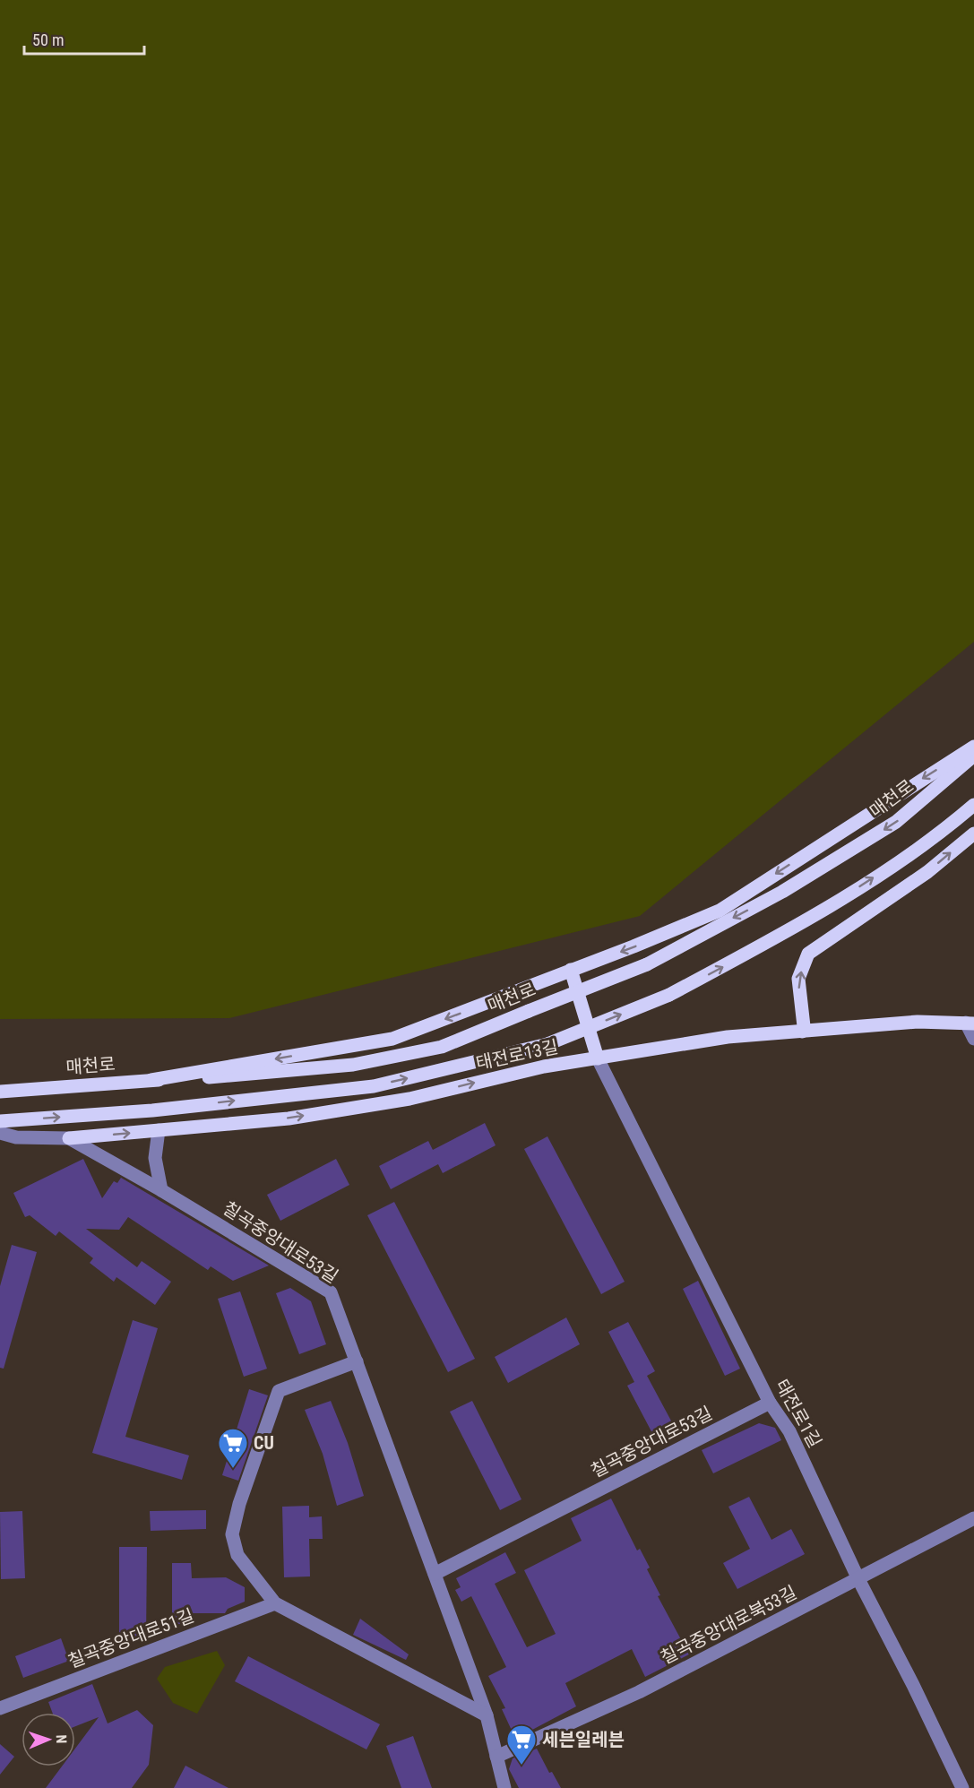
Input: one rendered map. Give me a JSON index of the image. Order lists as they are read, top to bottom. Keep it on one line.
{"streets":{"main road":["매천로","태전로13길"],"street":["칠곡중앙대로53길","태전로1길","칠곡중앙대로북53길","칠곡중앙대로51길"]},"crossings":[["태전로13길","칠곡중앙대로53길"],["태전로13길","태전로1길"],["칠곡중앙대로53길","태전로1길"],["칠곡중앙대로53길","칠곡중앙대로북53길"],["태전로1길","칠곡중앙대로북53길"]],"places":{"supermarket":["CU","세븐일레븐"]},"scale_bar":"50 m","north":"right"}
